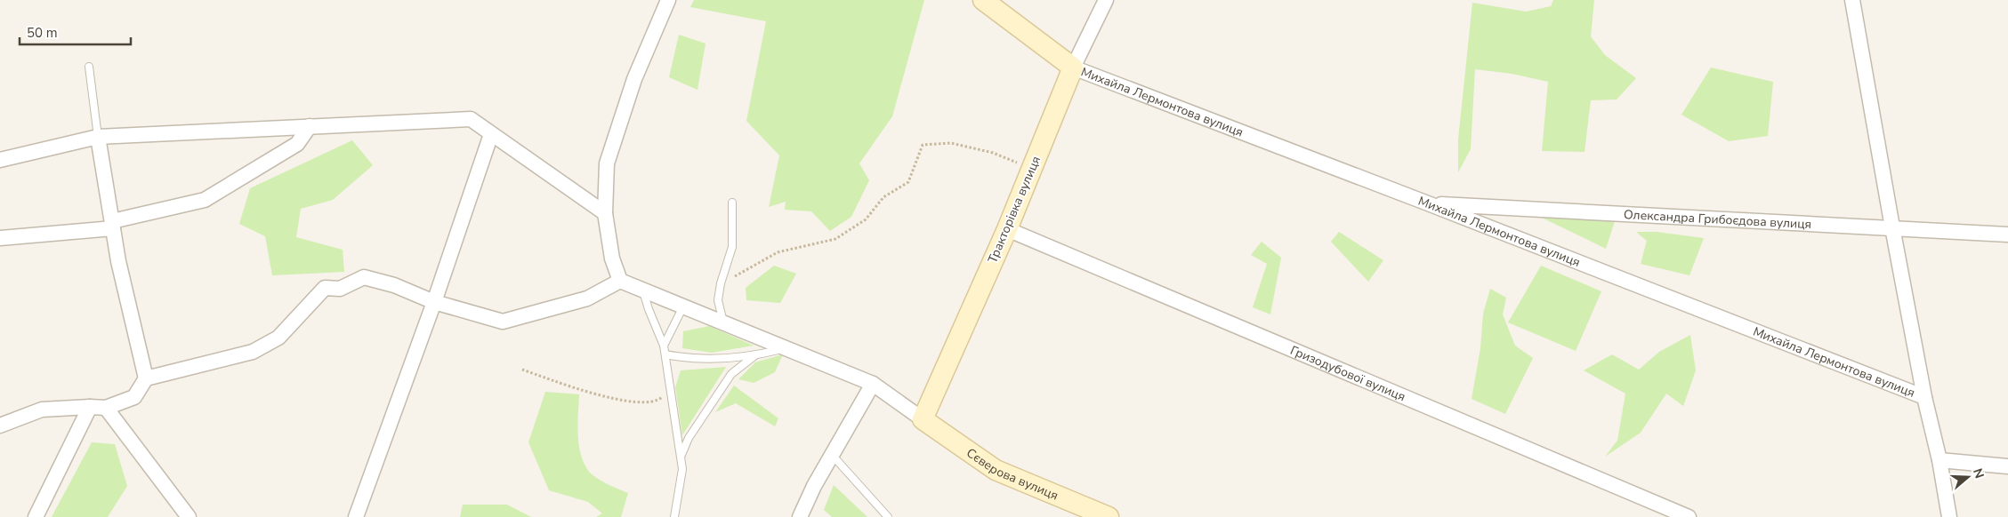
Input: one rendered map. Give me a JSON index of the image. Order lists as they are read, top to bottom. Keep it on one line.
{"streets":{"main road":["Тракторівка вулиця","Сєверова вулиця"],"street":["Михайла Лермонтова вулиця","Олександра Грибоєдова вулиця","Гризодубової вулиця"]},"crossings":[["Михайла Лермонтова вулиця","Тракторівка вулиця"],["Михайла Лермонтова вулиця","Олександра Грибоєдова вулиця"],["Тракторівка вулиця","Гризодубової вулиця"],["Тракторівка вулиця","Сєверова вулиця"]],"scale_bar":"50 m","north":"right"}
